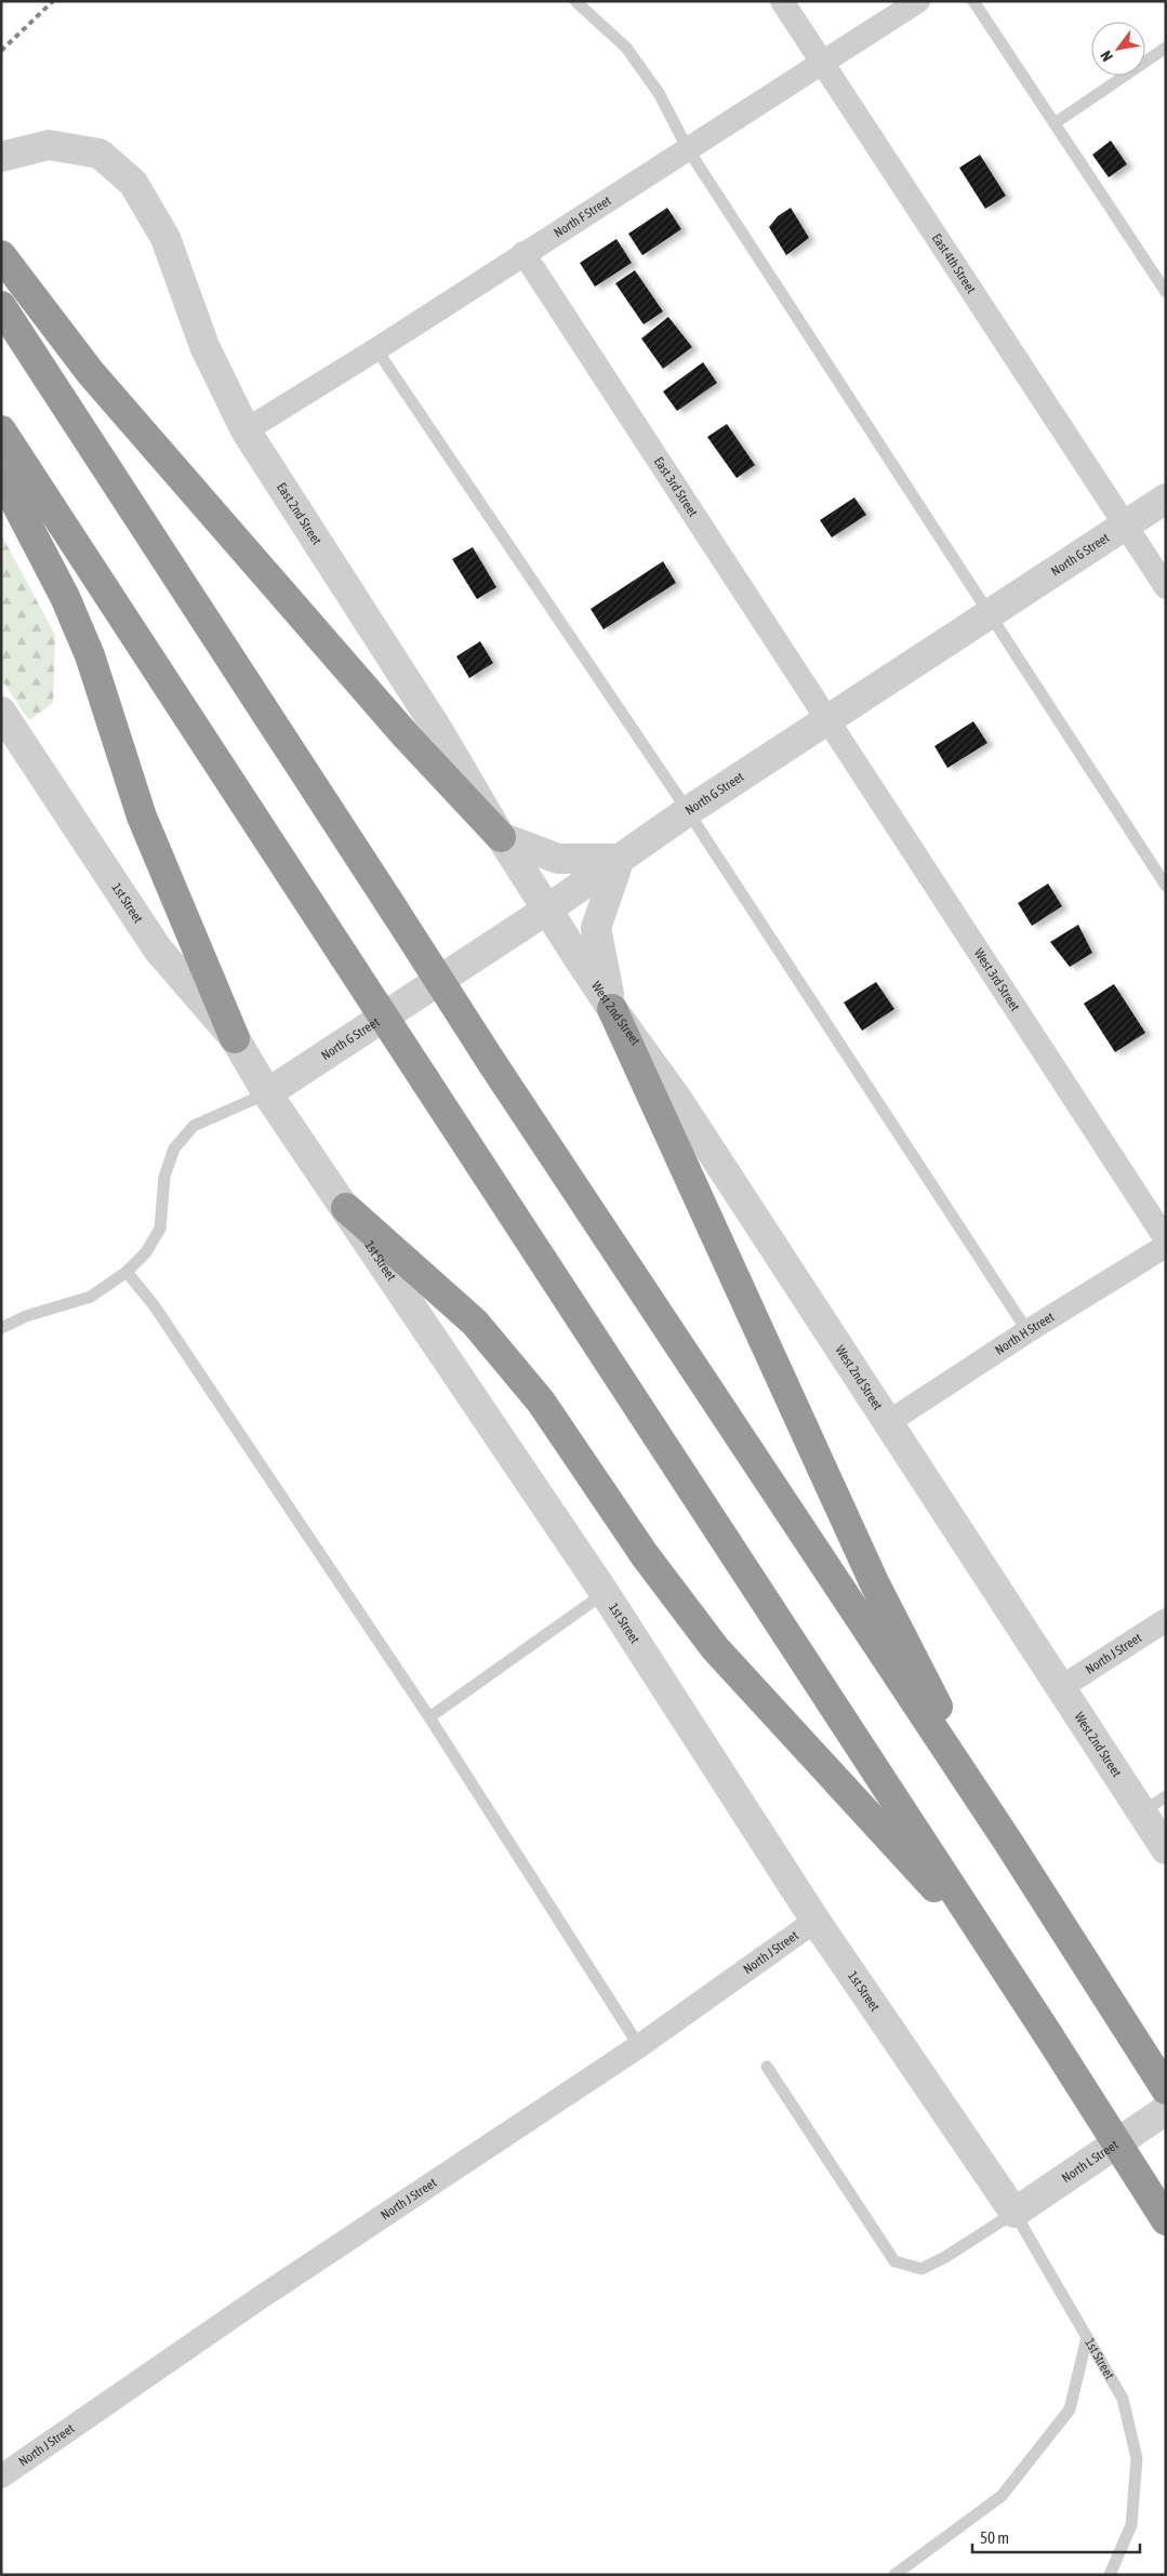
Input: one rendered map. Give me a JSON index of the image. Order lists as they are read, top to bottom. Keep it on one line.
{"streets":{"street":["North F Street","East 4th Street","East 3rd Street","East 2nd Street","North G Street","1st Street","West 3rd Street","West 2nd Street","North H Street","North J Street","North L Street"]},"crossings":[["North F Street","East 4th Street"],["North F Street","East 3rd Street"],["North F Street","East 2nd Street"],["East 4th Street","North G Street"],["East 3rd Street","North G Street"],["East 3rd Street","West 3rd Street"],["East 2nd Street","North G Street"],["East 2nd Street","West 2nd Street"],["North G Street","1st Street"],["North G Street","West 3rd Street"],["North G Street","West 2nd Street"],["1st Street","North J Street"],["1st Street","North L Street"],["West 2nd Street","North H Street"],["West 2nd Street","North J Street"]],"scale_bar":"50 m","north":"bottom left"}
